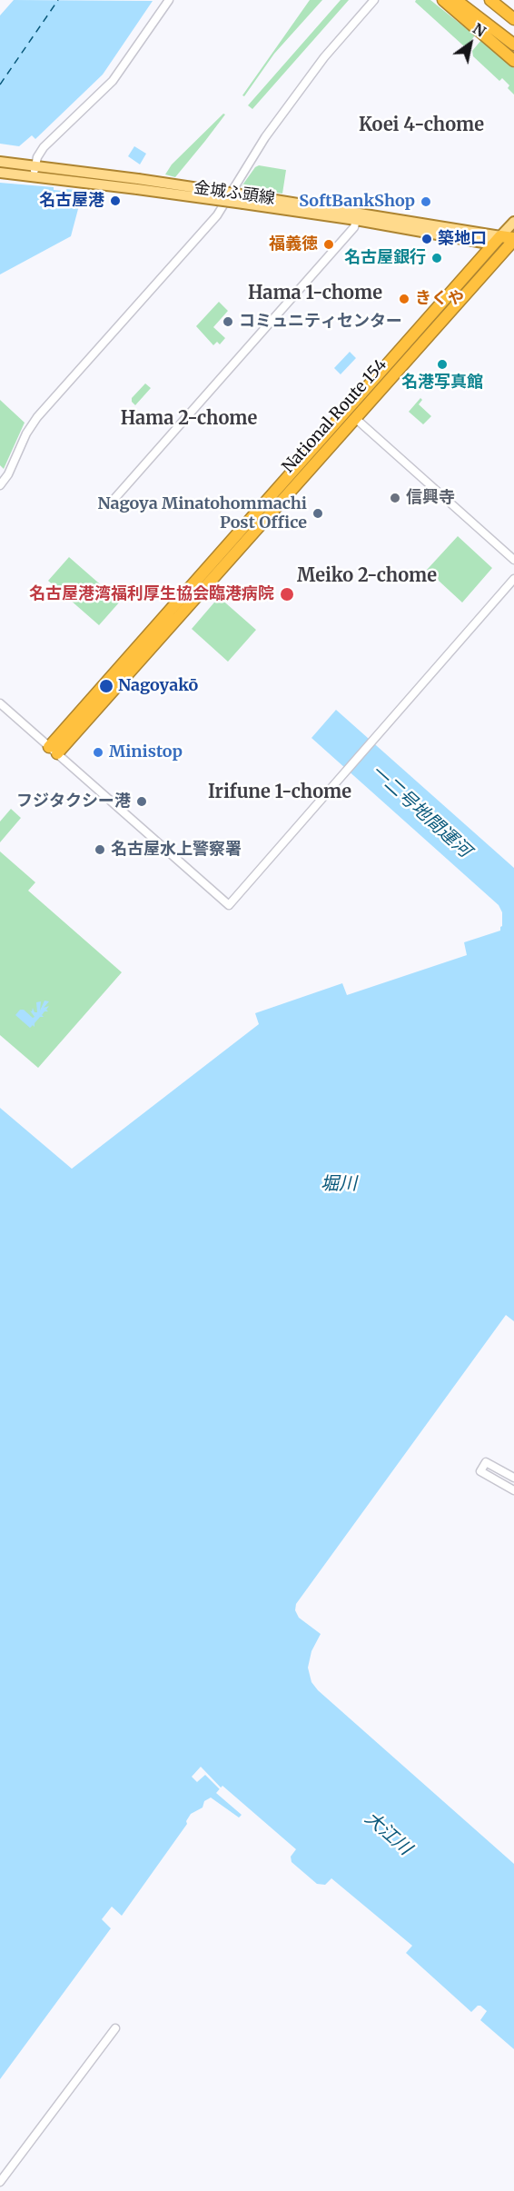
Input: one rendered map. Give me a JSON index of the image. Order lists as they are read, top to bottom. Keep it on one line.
{"streets":{"highway":["National Route 154"],"main road":["金城ふ頭線"]},"crossings":[["金城ふ頭線","National Route 154"]],"districts":["Koei 4-chome","Hama 1-chome","Hama 2-chome","Meiko 2-chome","Irifune 1-chome"],"water":["一二号地間運河","堀川","大江川"],"places":["名古屋港","SoftBankShop","築地口","福義徳","名古屋銀行","きくや","コミュニティセンター","名港写真館","信興寺","Nagoya Minatohommachi Post Office","名古屋港湾福利厚生協会臨港病院","Nagoyakō","Ministop","フジタクシー港","名古屋水上警察署"],"north":"top right"}
